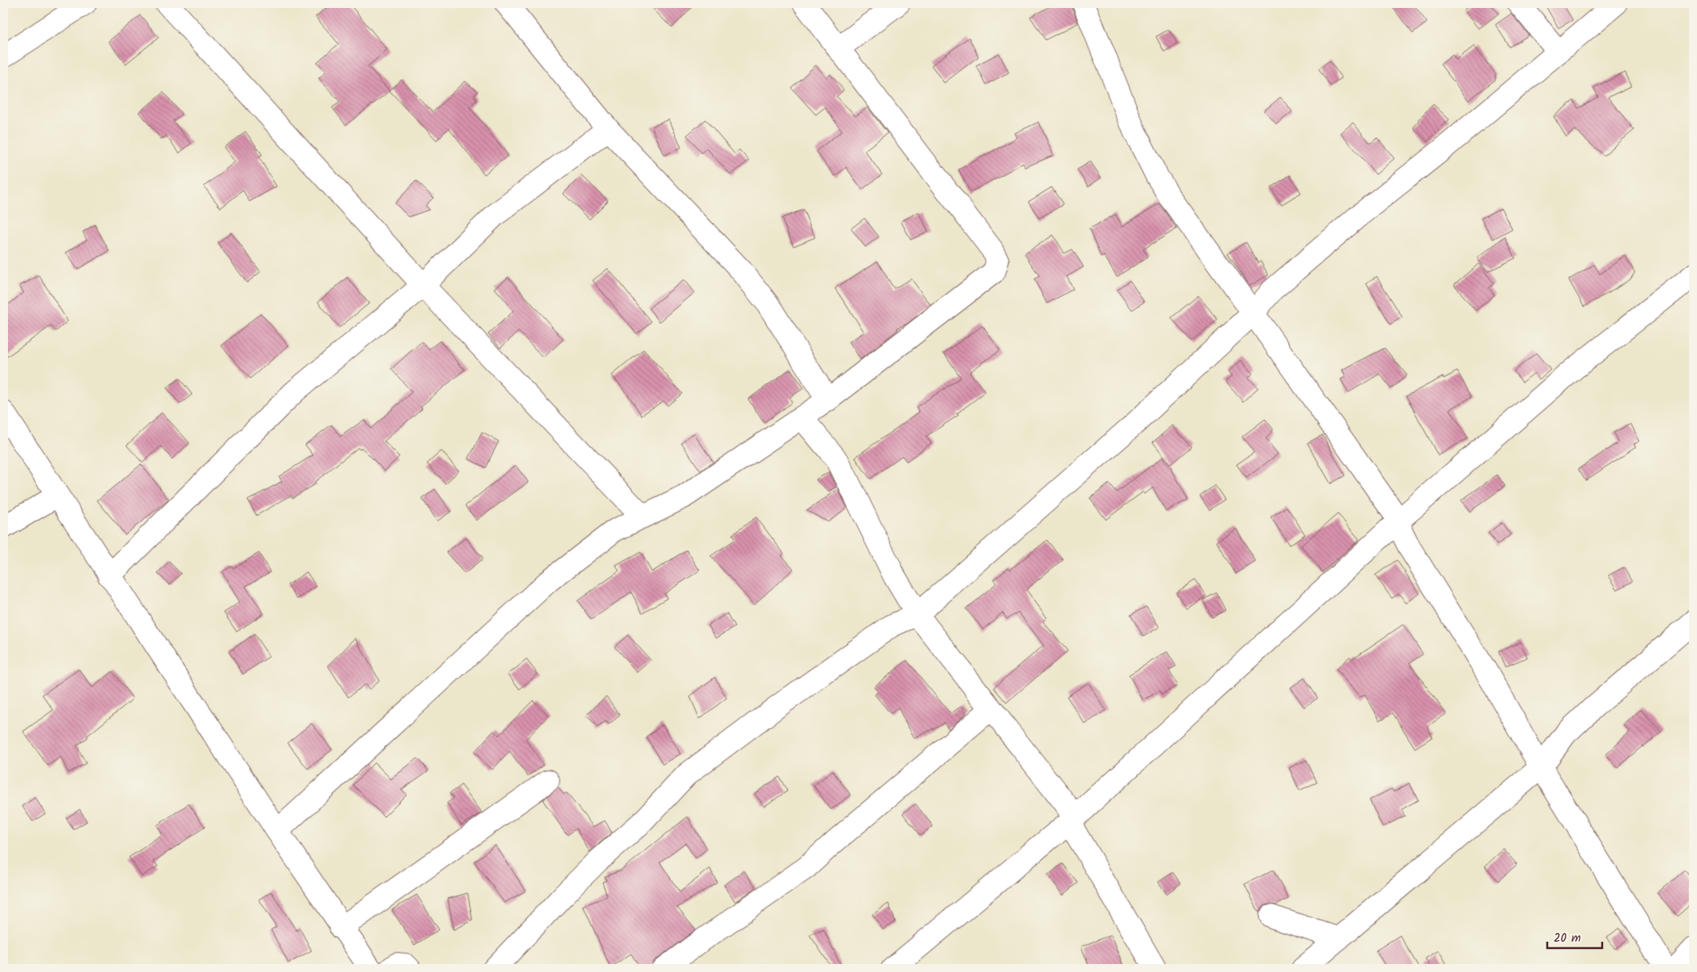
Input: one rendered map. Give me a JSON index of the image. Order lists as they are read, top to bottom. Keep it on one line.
{"scale_bar":"20 m"}
